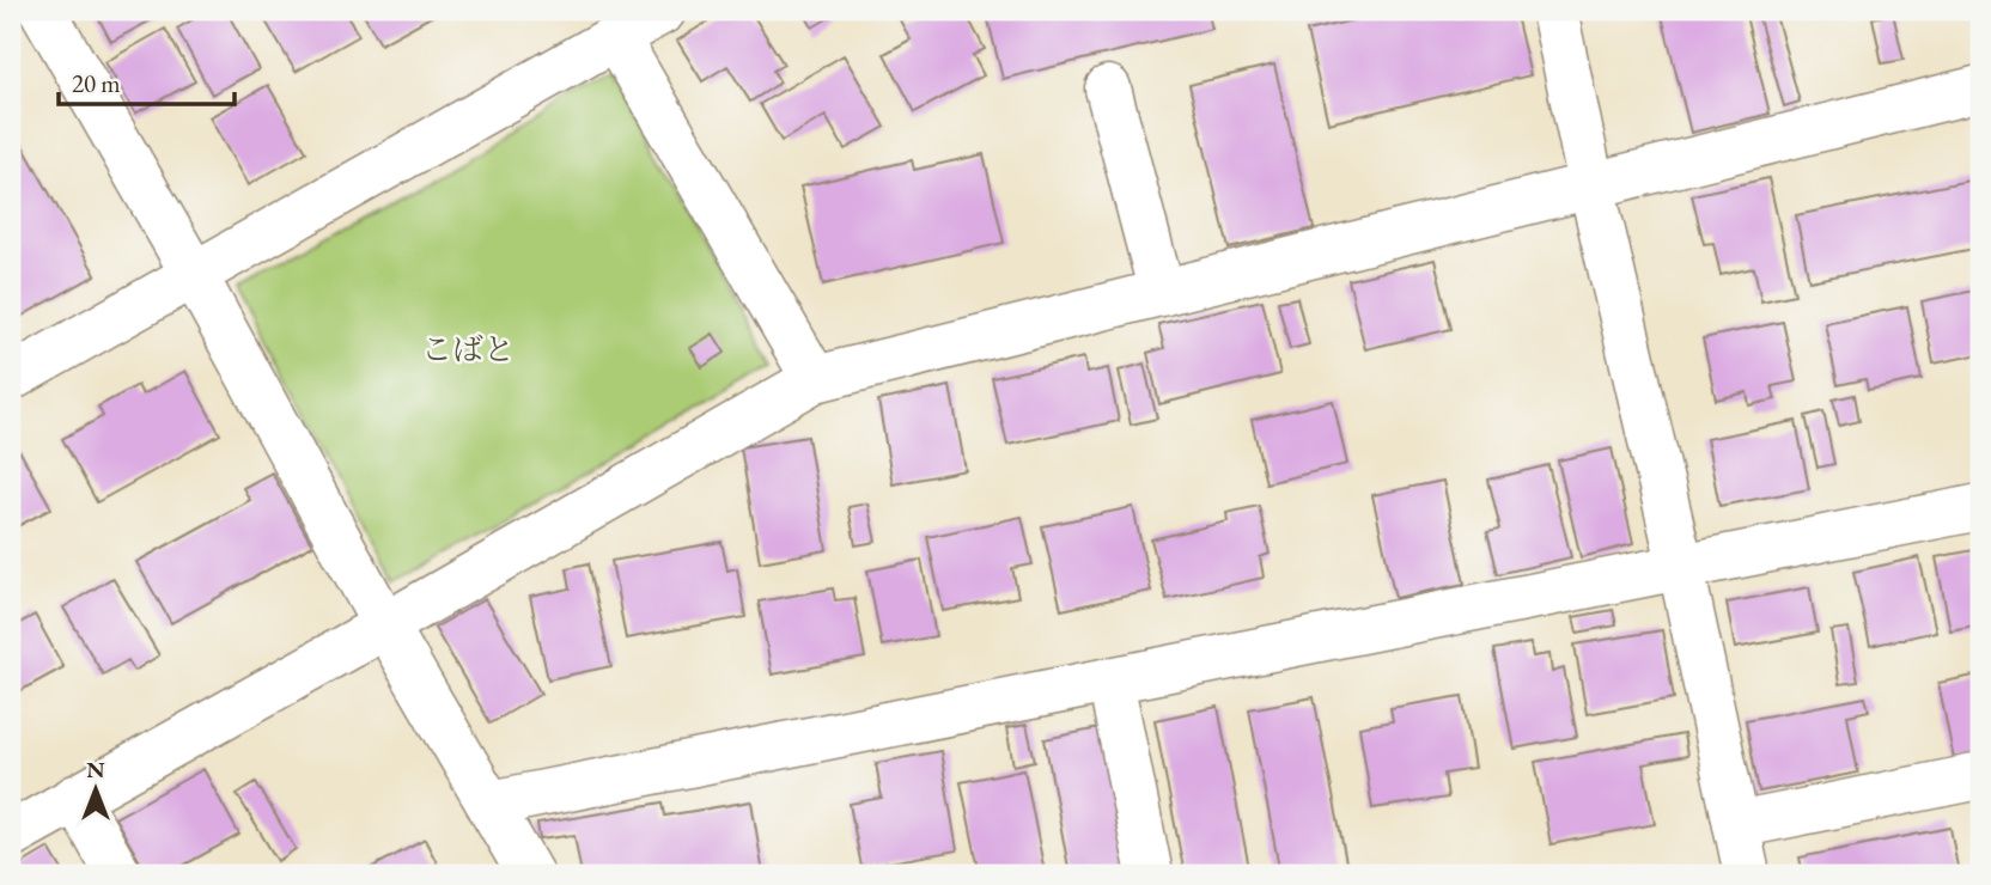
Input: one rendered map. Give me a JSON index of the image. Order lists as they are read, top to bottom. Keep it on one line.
{"parks":["こばと"],"scale_bar":"20 m","north":"top"}
